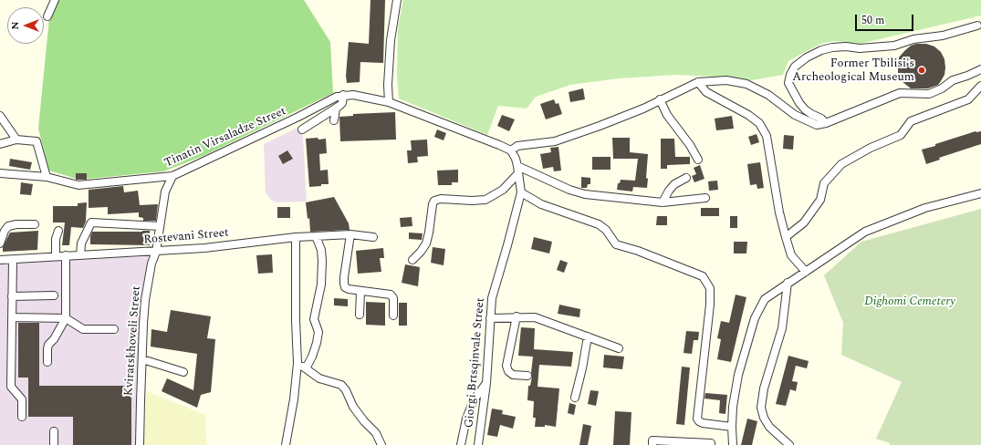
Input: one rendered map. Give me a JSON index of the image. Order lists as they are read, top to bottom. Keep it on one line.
{"streets":{"street":["Tinatin Virsaladze Street","Rostevani Street","Kviratskhoveli Street","Giorgi Brtsqinvale Street"]},"crossings":[["Tinatin Virsaladze Street","Kviratskhoveli Street"],["Rostevani Street","Kviratskhoveli Street"]],"parks":["Dighomi Cemetery"],"places":["Former Tbilisi's Archeological Museum"],"scale_bar":"50 m","north":"left"}
